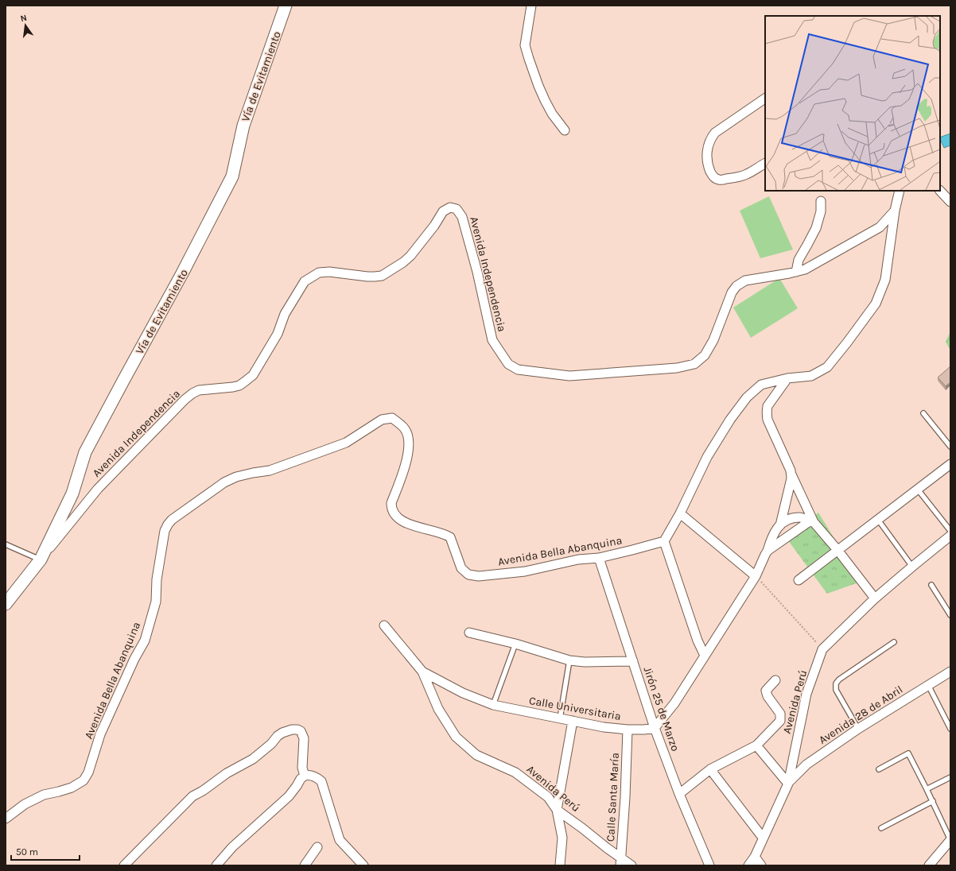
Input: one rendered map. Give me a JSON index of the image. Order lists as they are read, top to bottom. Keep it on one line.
{"streets":{"main road":["Vía de Evitamiento"],"street":["Avenida Independencia","Avenida Bella Abanquina","Avenida Perú","Calle Universitaria","Jirón 25 de Marzo","Avenida 28 de Abril","Calle Santa María"]},"crossings":[["Vía de Evitamiento","Avenida Independencia"],["Avenida Bella Abanquina","Jirón 25 de Marzo"],["Avenida Perú","Calle Universitaria"],["Avenida Perú","Avenida 28 de Abril"],["Avenida Perú","Calle Santa María"],["Calle Universitaria","Jirón 25 de Marzo"],["Calle Universitaria","Calle Santa María"]],"scale_bar":"50 m","north":"top"}
